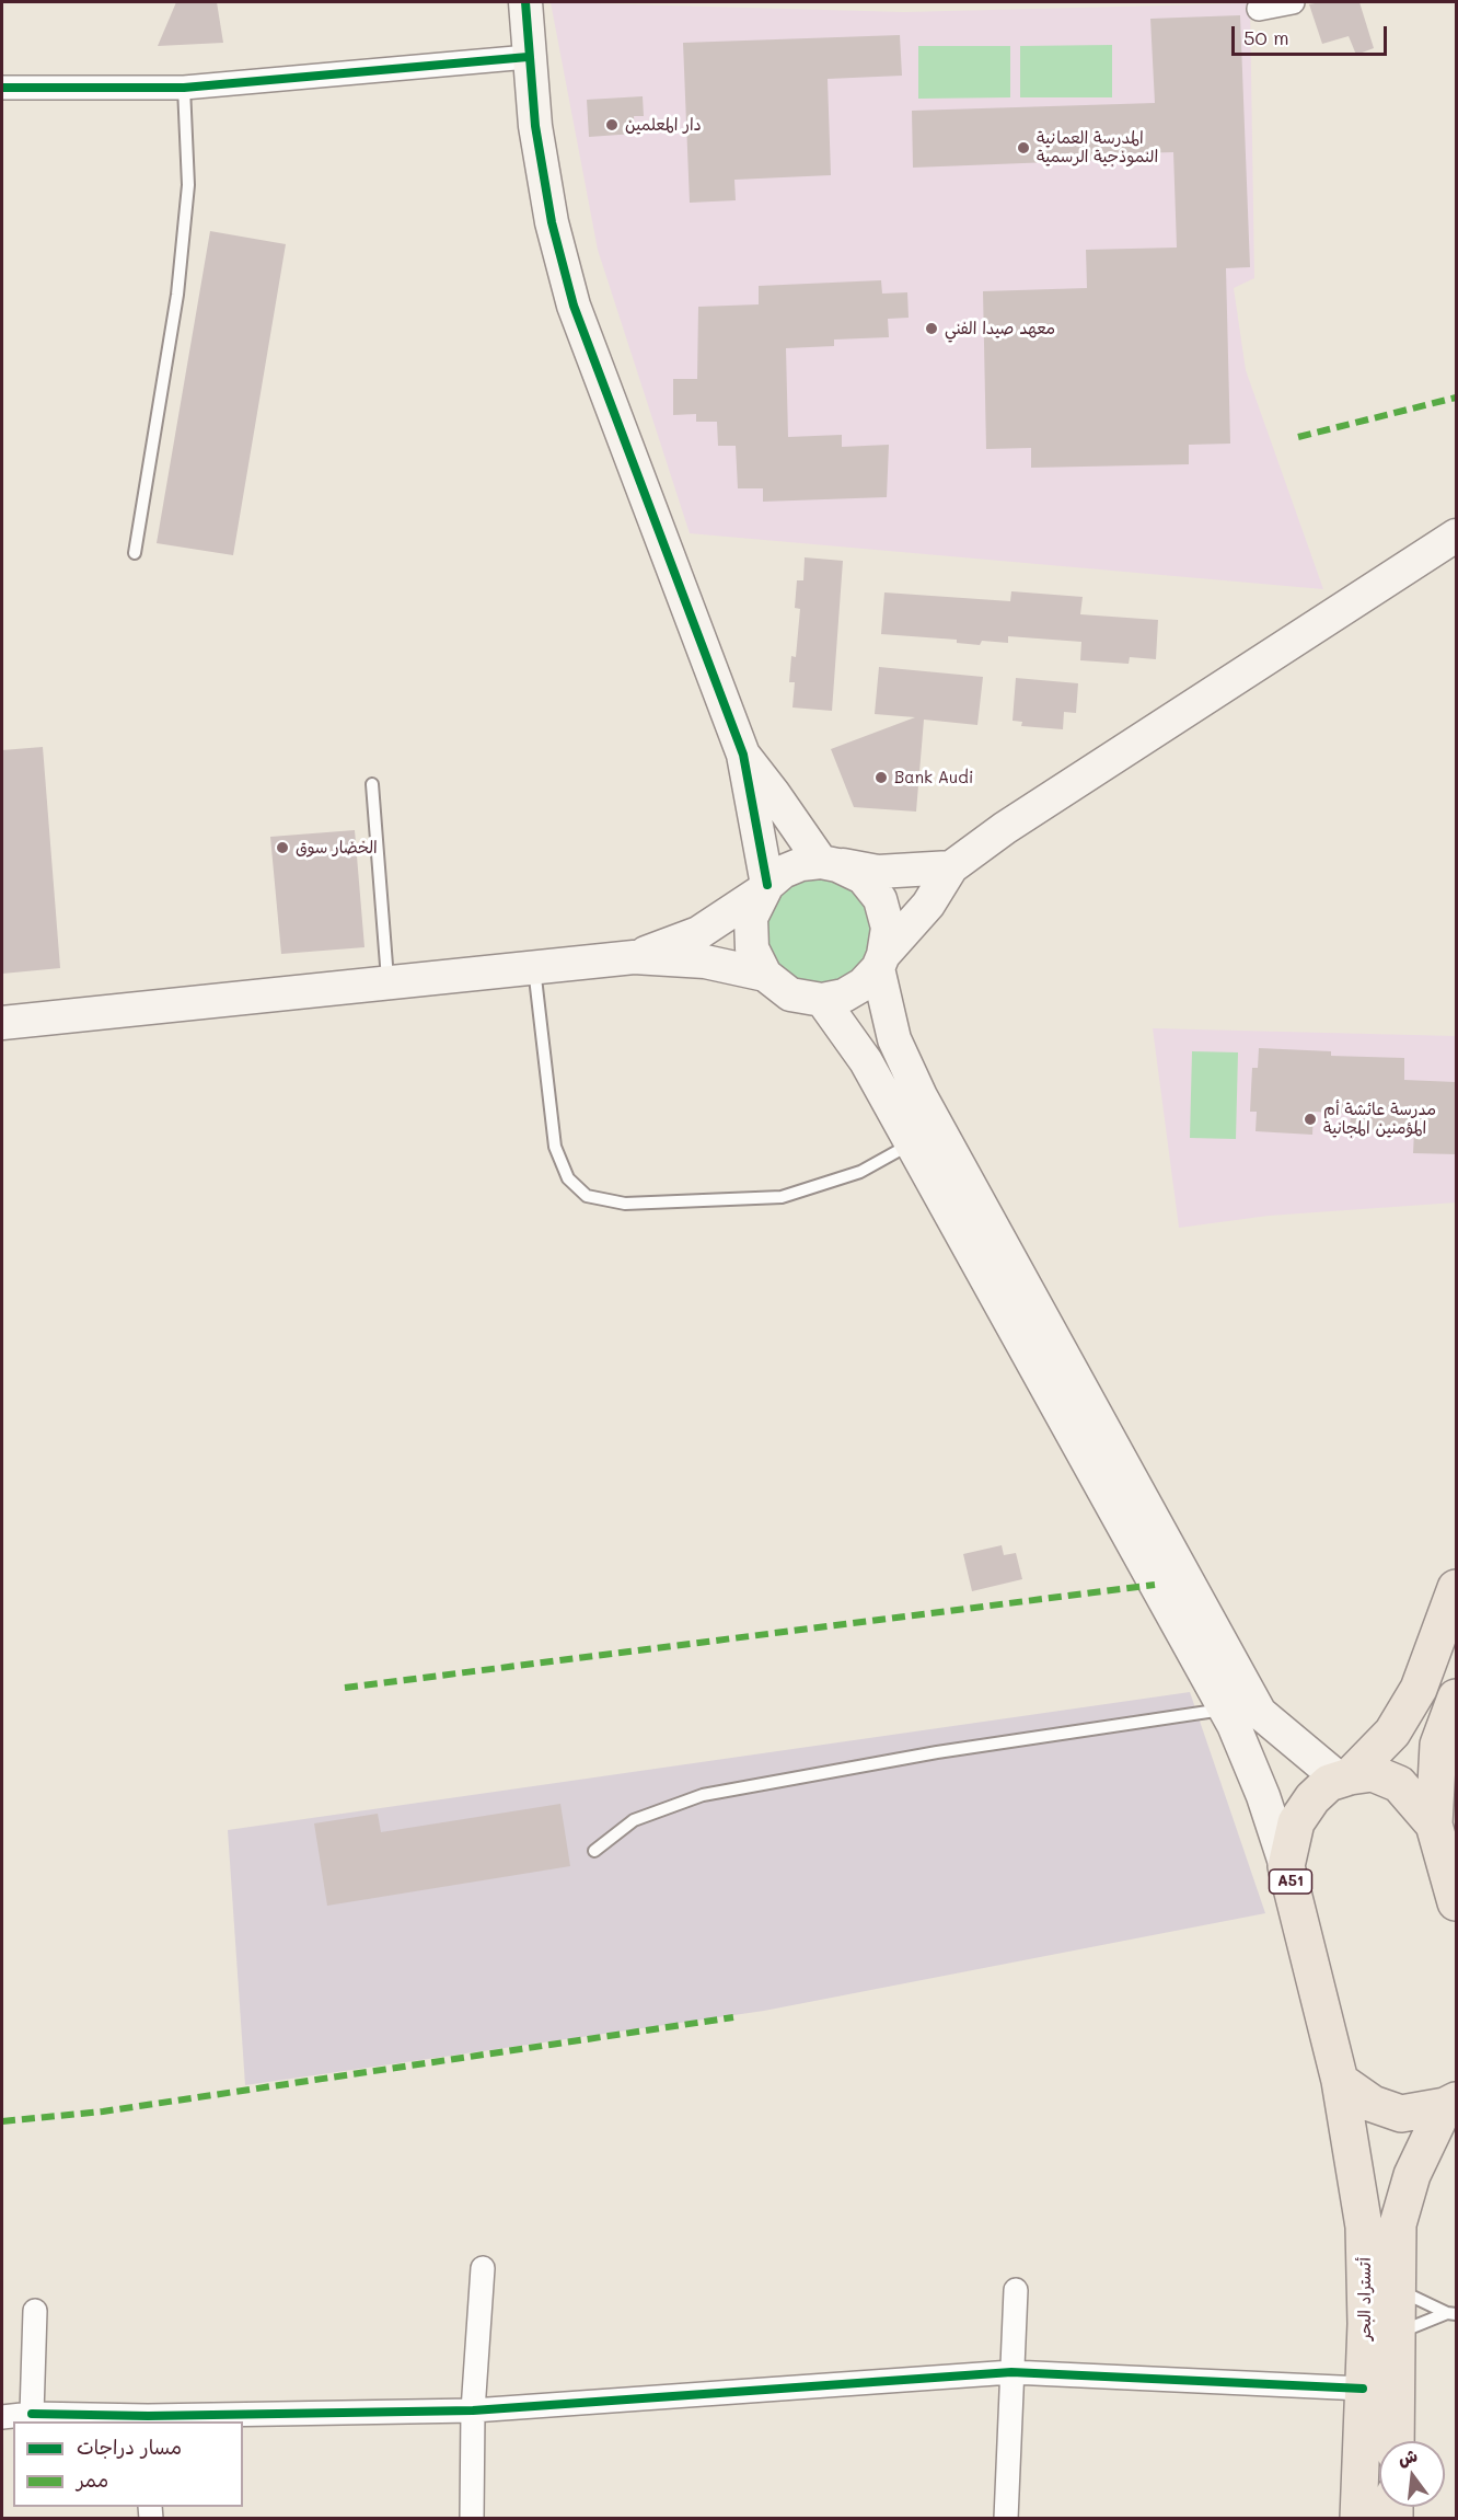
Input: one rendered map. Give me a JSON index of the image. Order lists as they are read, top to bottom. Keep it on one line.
{"streets":{"highway":["A51","أتستراد البحر"]},"crossings":[["A51","أتستراد البحر"]],"places":["دار المعلمين","المدرسة العمانية النموذجية الرسمية","معهد صيدا الفني","Bank Audi","الخضار سوق","مدرسة عائشة أم المؤمنين المجانية"],"legend":["مسار دراجات","ممر"],"scale_bar":"50 m","north":"top"}
